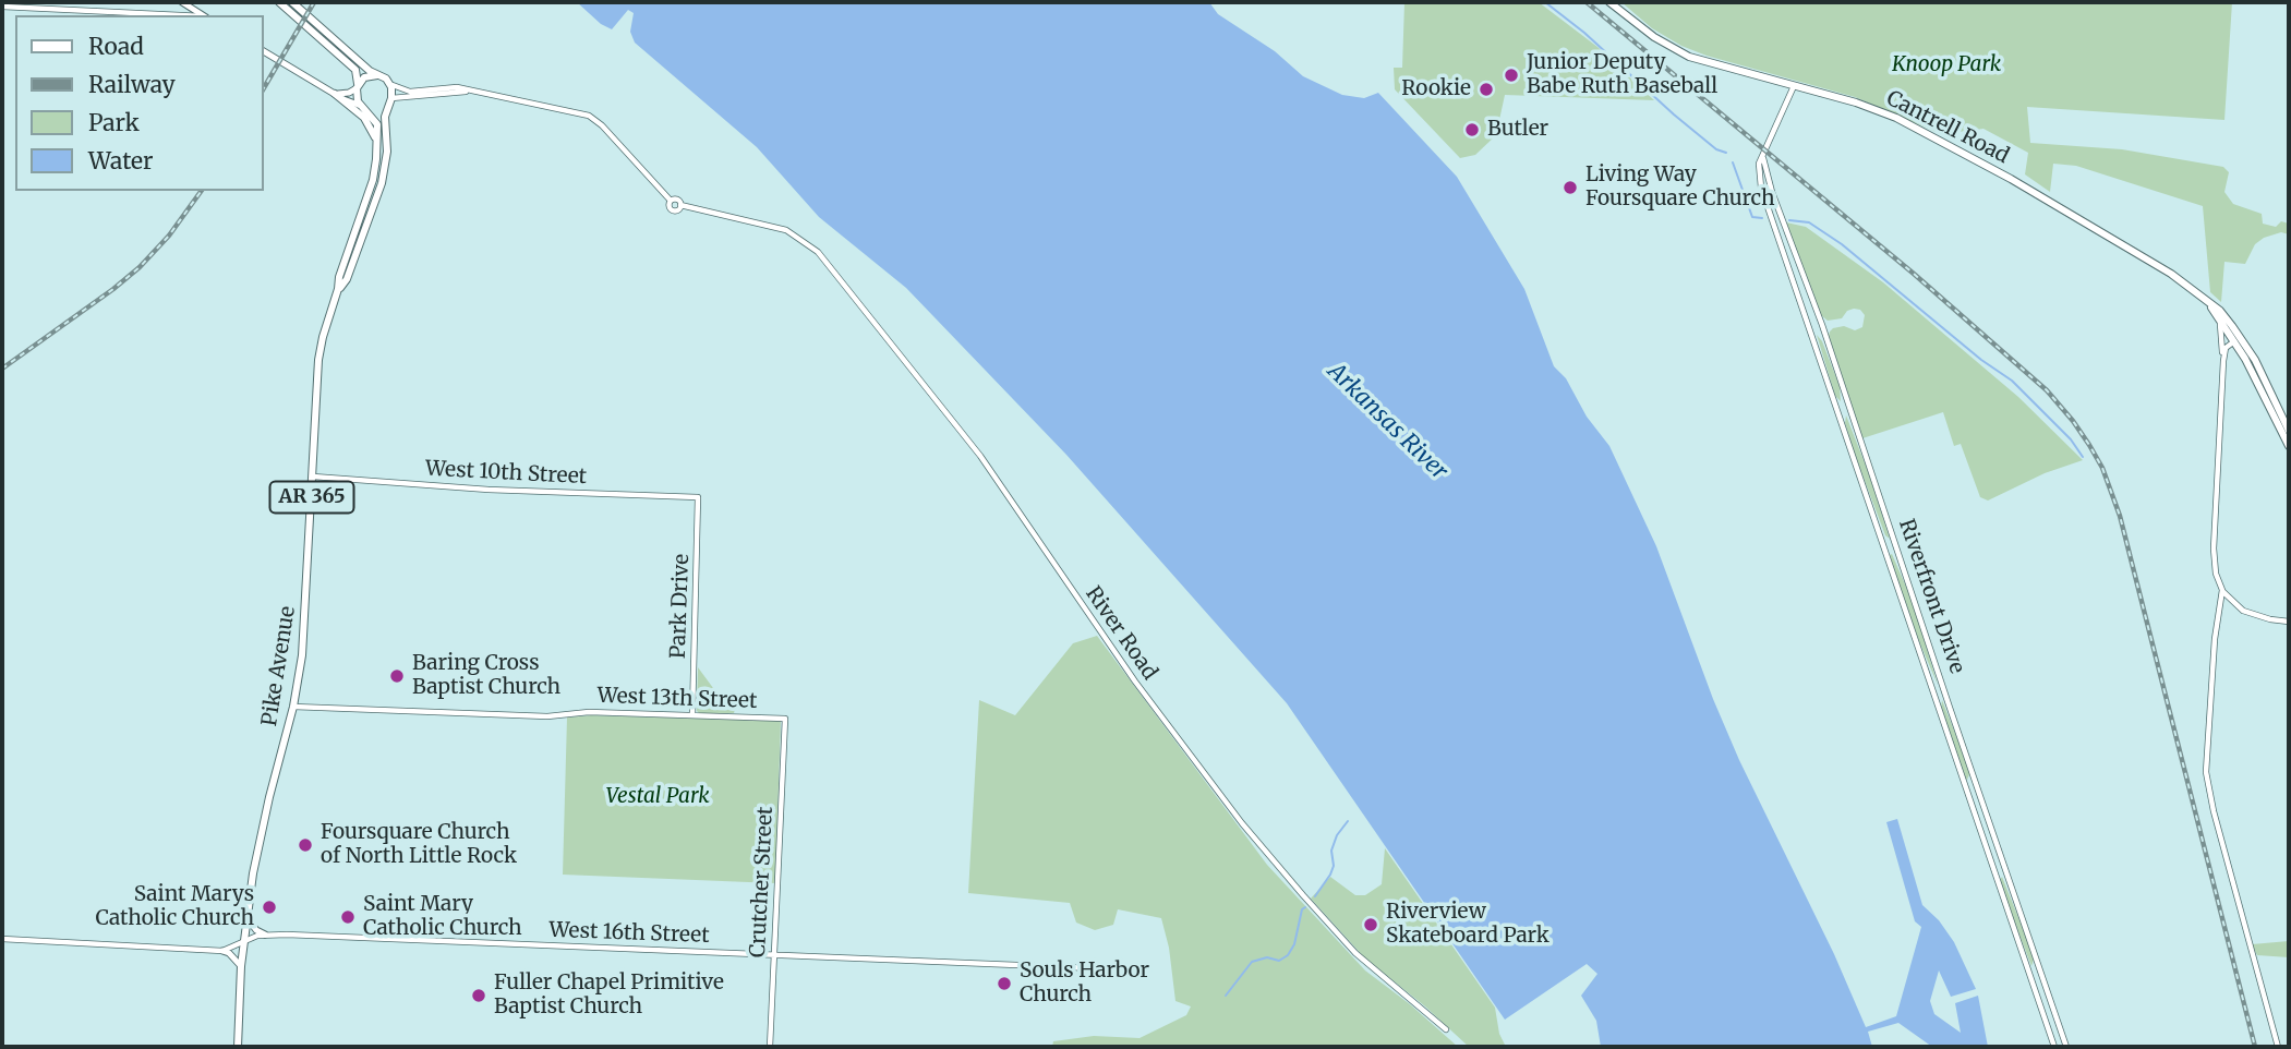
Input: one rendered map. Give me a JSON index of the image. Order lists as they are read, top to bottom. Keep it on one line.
{"streets":{"main road":["Cantrell Road","AR 365","Pike Avenue"],"street":["West 10th Street","Riverfront Drive","Park Drive","River Road","West 13th Street","Crutcher Street","West 16th Street"]},"crossings":[["Cantrell Road","Riverfront Drive"],["West 10th Street","Park Drive"],["West 10th Street","Pike Avenue"],["AR 365","Pike Avenue"],["Park Drive","West 13th Street"],["Pike Avenue","West 13th Street"],["Pike Avenue","West 16th Street"],["West 13th Street","Crutcher Street"],["Crutcher Street","West 16th Street"]],"water":["Arkansas River"],"parks":["Knoop Park","Vestal Park"],"places":["Junior Deputy Babe Ruth Baseball","Rookie","Butler","Living Way Foursquare Church","Baring Cross Baptist Church","Foursquare Church of North Little Rock","Saint Marys Catholic Church","Saint Mary Catholic Church","Riverview Skateboard Park","Souls Harbor Church","Fuller Chapel Primitive Baptist Church"],"legend":["Road","Railway","Park","Water"]}
